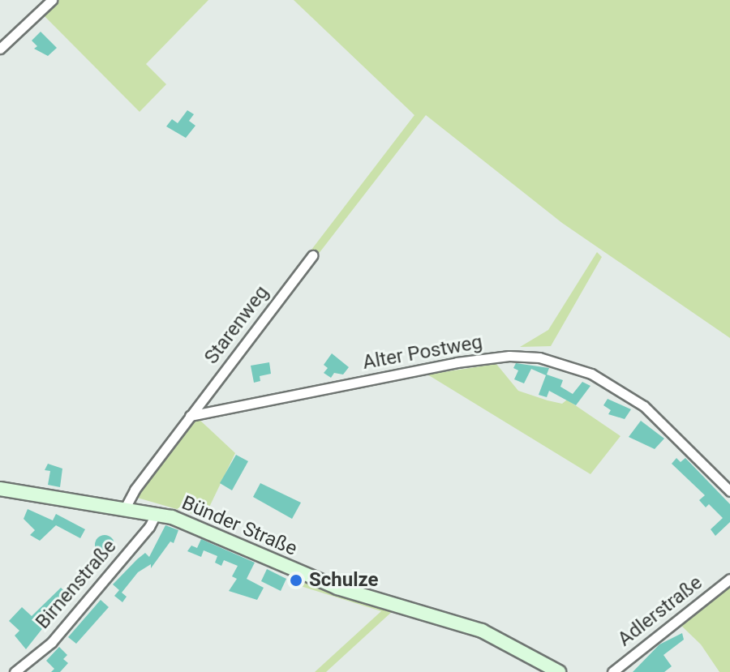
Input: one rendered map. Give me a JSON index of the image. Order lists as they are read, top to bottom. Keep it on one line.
{"streets":{"main road":["Bünder Straße"],"street":["Starenweg","Alter Postweg","Birnenstraße","Adlerstraße"]},"crossings":[["Starenweg","Alter Postweg"],["Bünder Straße","Birnenstraße"]],"places":["Schulze"]}
